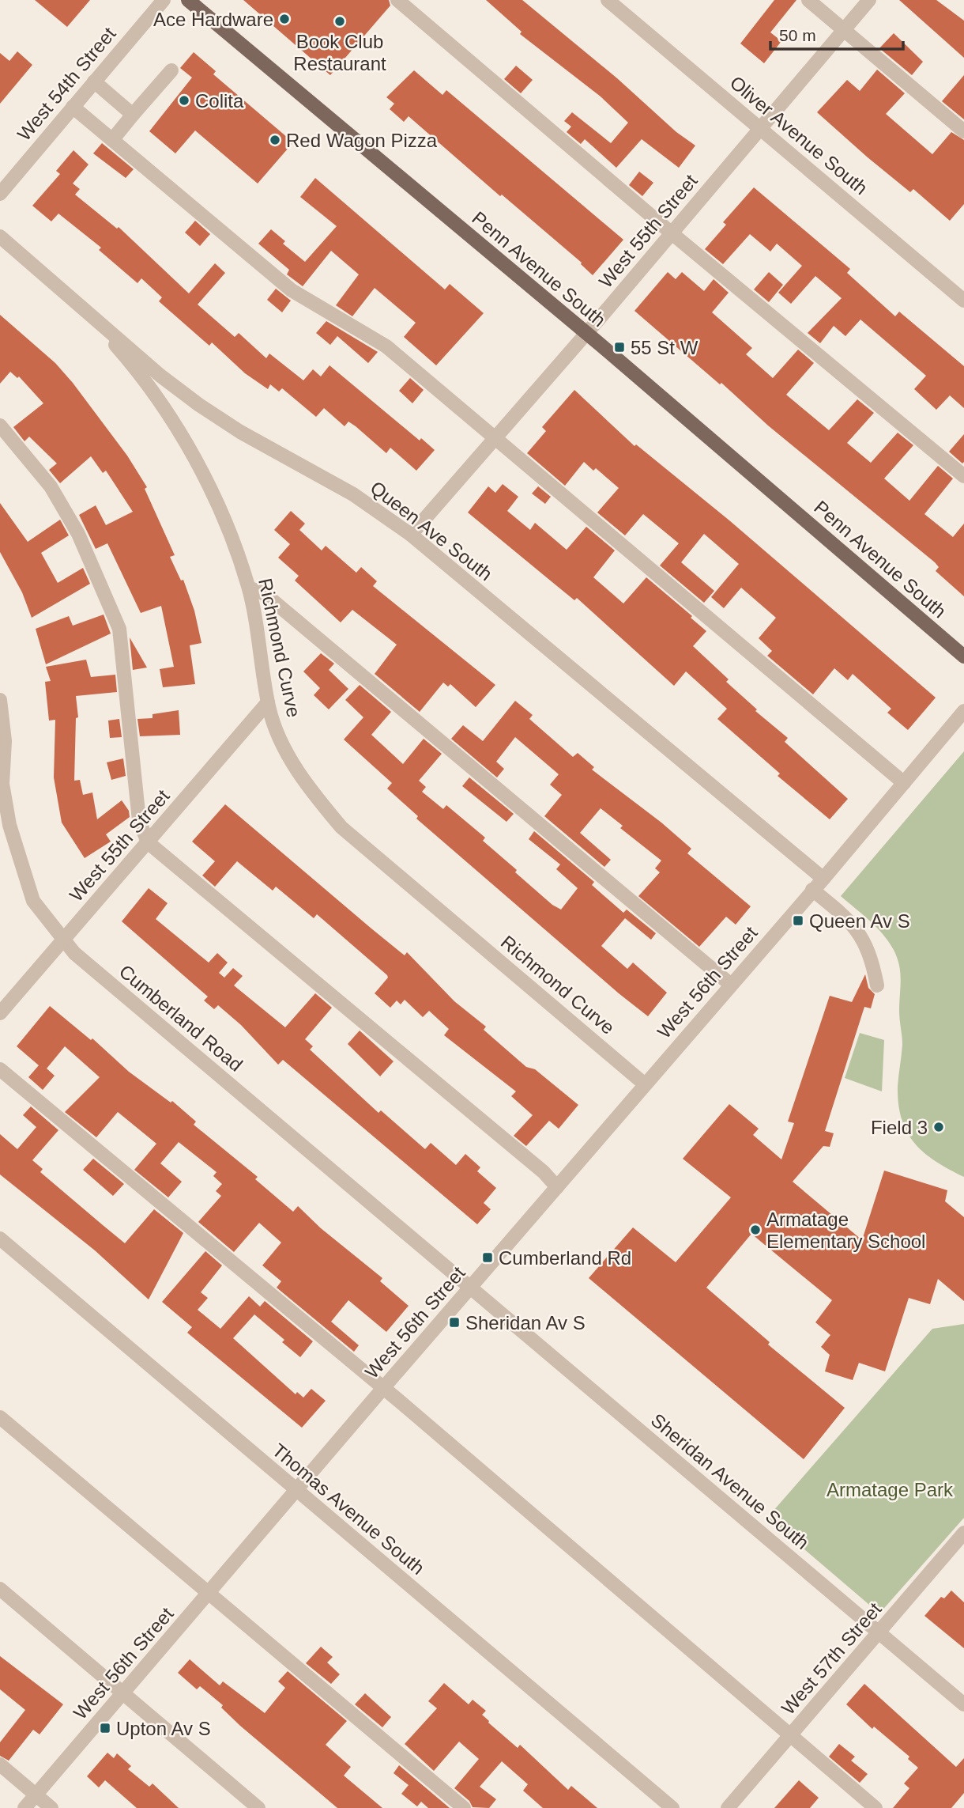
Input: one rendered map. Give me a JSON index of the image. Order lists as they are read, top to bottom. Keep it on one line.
{"streets":{"main road":["Penn Avenue South"],"street":["West 54th Street","Oliver Avenue South","West 55th Street","Queen Ave South","Richmond Curve","West 56th Street","Cumberland Road","Sheridan Avenue South","Thomas Avenue South","West 57th Street"]},"crossings":[["Oliver Avenue South","West 55th Street"],["West 55th Street","Penn Avenue South"],["West 55th Street","Queen Ave South"],["West 55th Street","Richmond Curve"],["West 55th Street","Cumberland Road"],["Queen Ave South","Richmond Curve"],["Queen Ave South","West 56th Street"],["Richmond Curve","West 56th Street"],["West 56th Street","Cumberland Road"],["West 56th Street","Sheridan Avenue South"],["West 56th Street","Thomas Avenue South"],["Cumberland Road","Sheridan Avenue South"],["Sheridan Avenue South","West 57th Street"]],"parks":["Armatage Park"],"places":{"other":["Ace Hardware","Book Club Restaurant","Colita","Red Wagon Pizza","Field 3","Armatage Elementary School"],"transit":["55 St W","Queen Av S","Cumberland Rd","Sheridan Av S","Upton Av S"]},"scale_bar":"50 m"}
